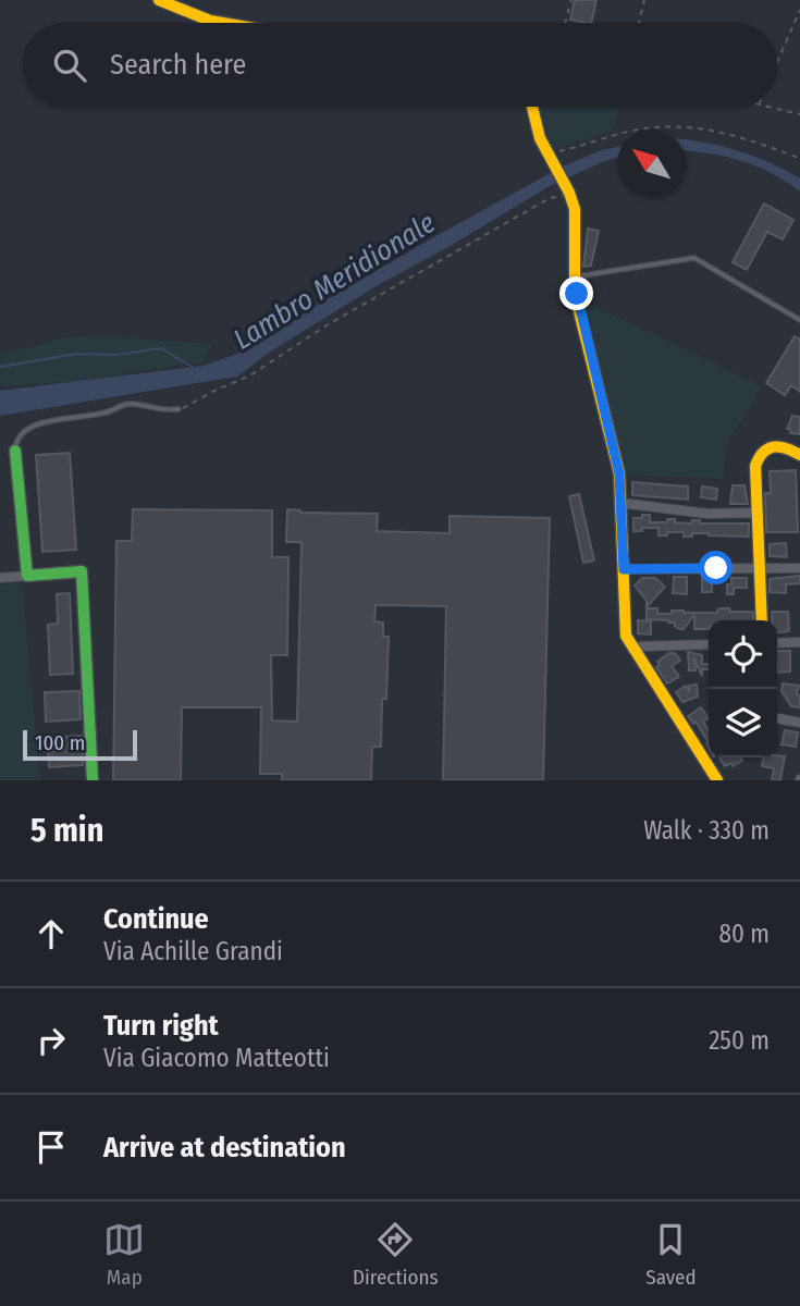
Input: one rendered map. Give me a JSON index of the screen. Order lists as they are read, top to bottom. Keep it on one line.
{"water":["Lambro Meridionale"],"scale_bar":"100 m","north":"top left","page":{"search":"Search here","scale":"100 m","heading":["5 min","Walk · 330 m"],"list":[["Continue","Via Achille Grandi","80 m"],["Turn right","Via Giacomo Matteotti","250 m"],"Arrive at destination"],"nav":["Map","Directions","Saved"]}}
